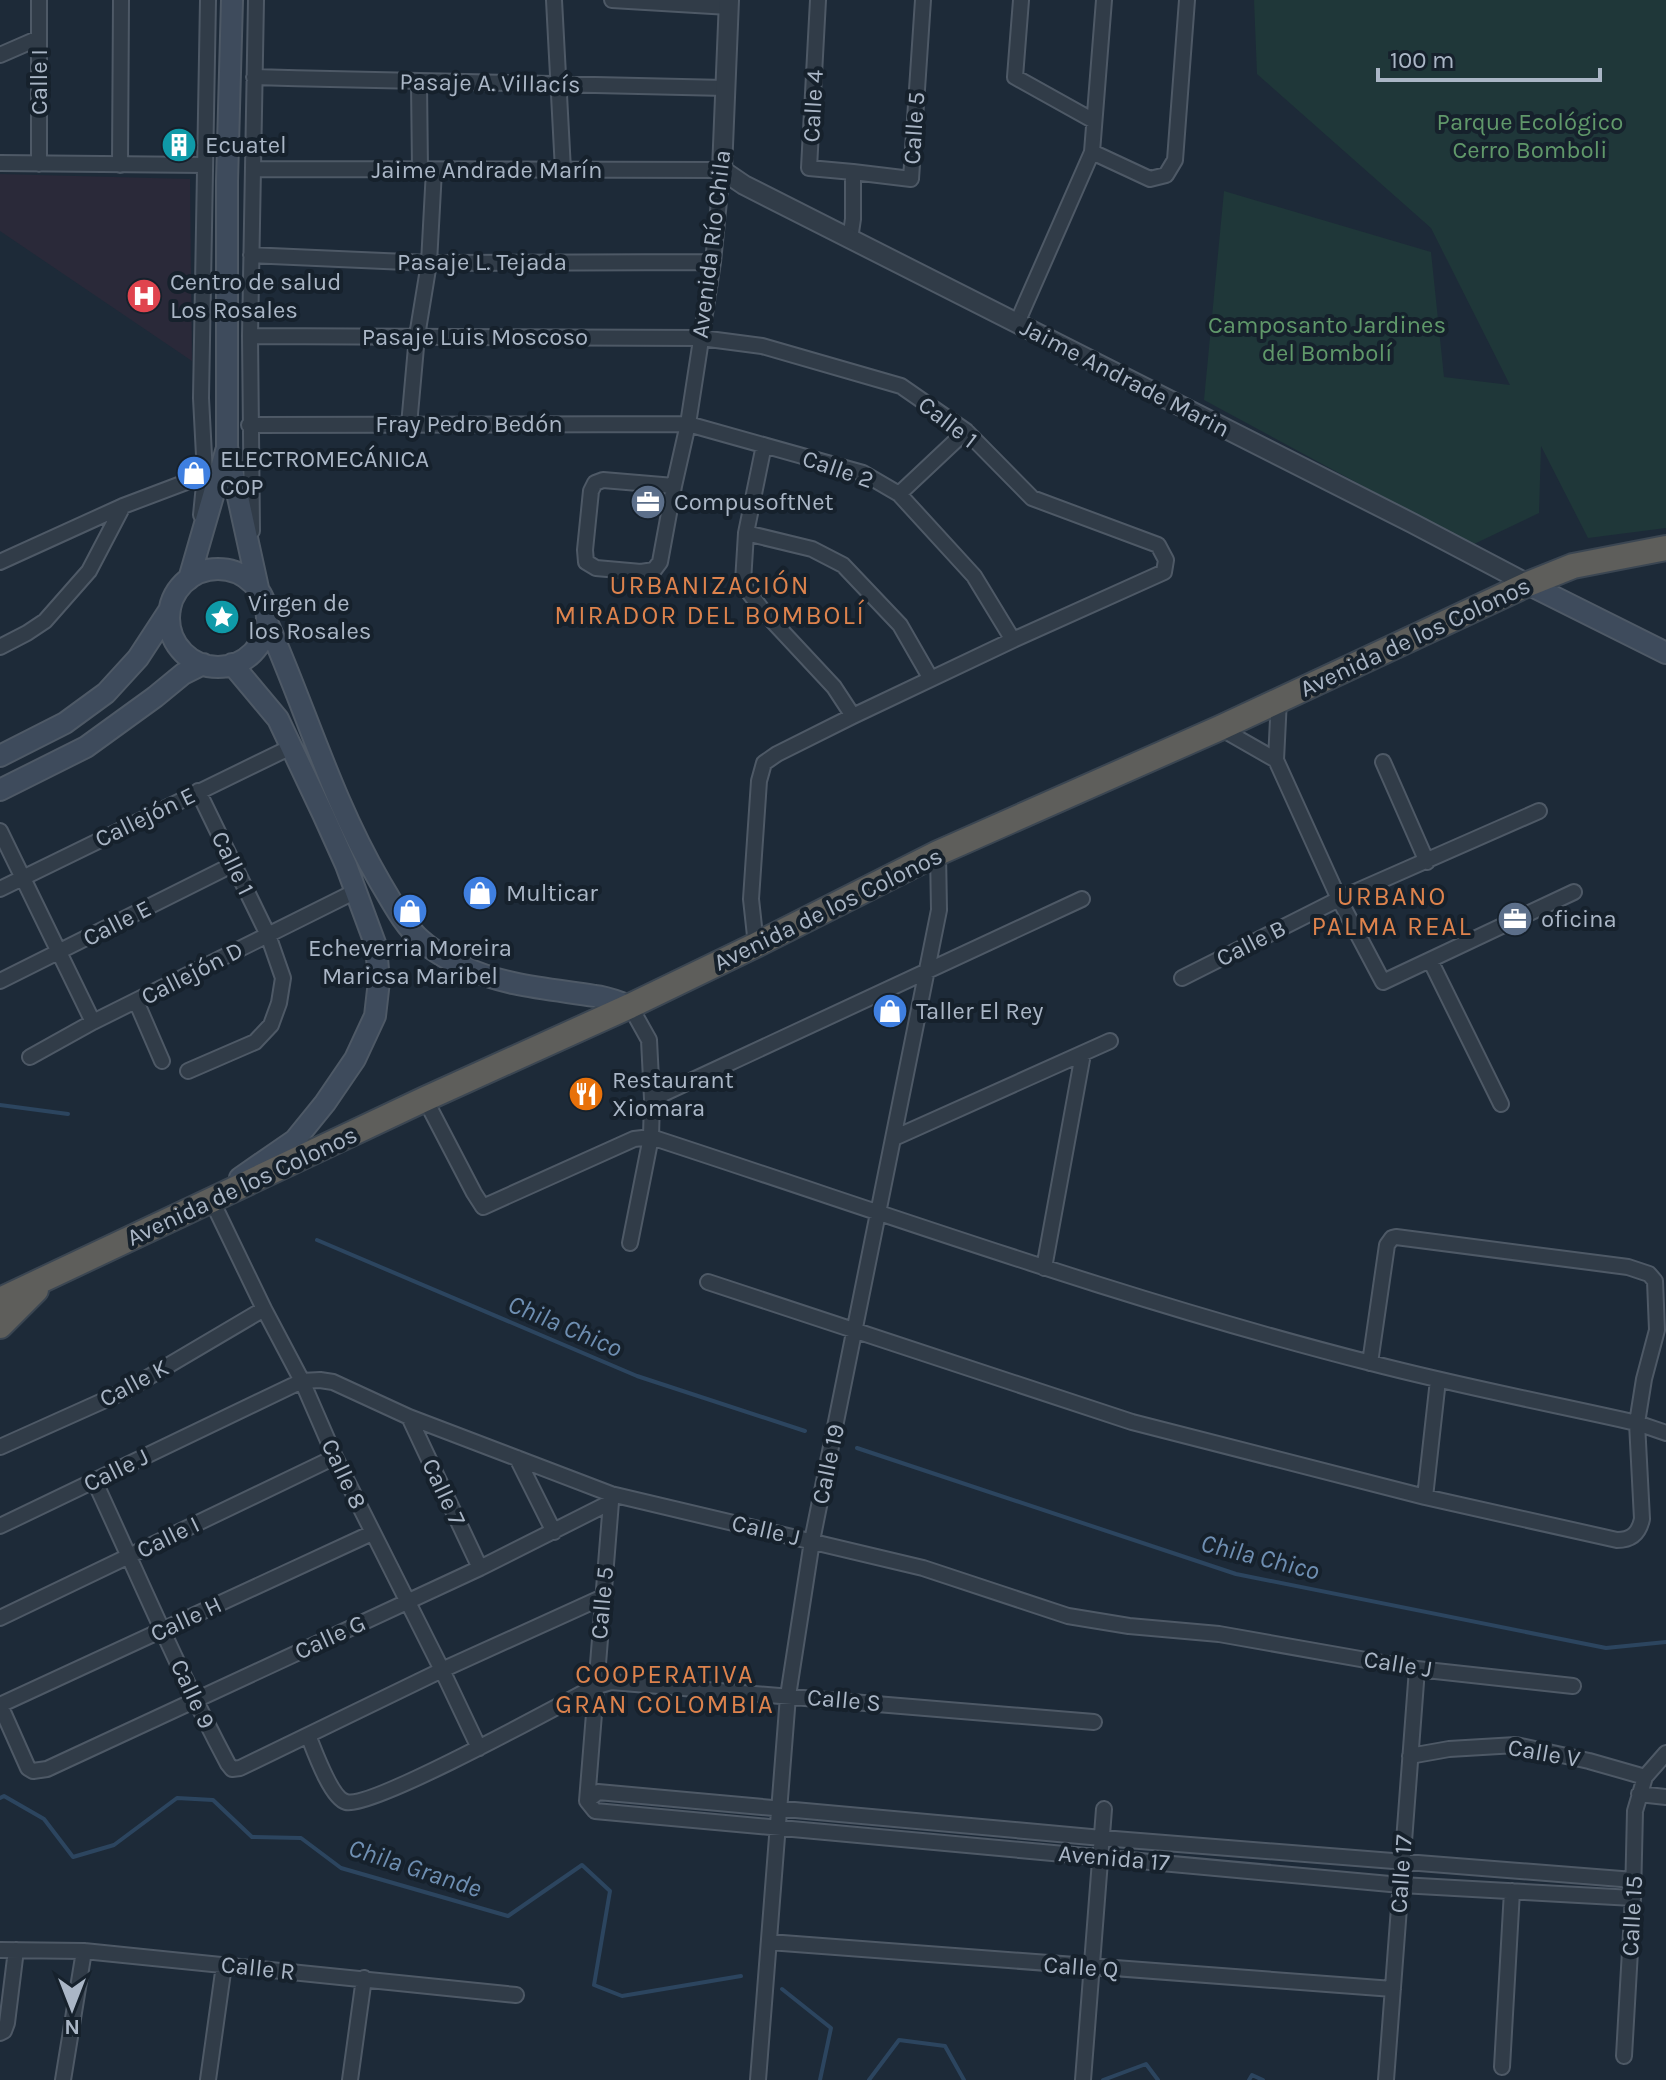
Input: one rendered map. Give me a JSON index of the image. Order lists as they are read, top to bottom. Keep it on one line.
{"streets":{"highway":["Avenida de los Colonos"],"street":["Calle I","Pasaje A. Villacís","Calle 4","Calle 5","Jaime Andrade Marín","Avenida Río Chila","Pasaje L. Tejada","Pasaje Luis Moscoso","Jaime Andrade Marin","Calle 1","Fray Pedro Bedón","Calle 2","Callejón E","Calle E","Calle B","Callejón D","Calle K","Calle 19","Calle J","Calle 8","Calle 7","Calle H","Calle G","Calle 9","Calle S","Calle V","Avenida 17","Calle 17","Calle 15","Calle Q","Calle R"]},"crossings":[["Calle I","Calle 8"],["Calle I","Calle 9"],["Pasaje A. Villacís","Avenida Río Chila"],["Calle 4","Calle 5"],["Calle 5","Calle J"],["Calle 5","Calle G"],["Calle 5","Calle S"],["Calle 5","Avenida 17"],["Jaime Andrade Marín","Avenida Río Chila"],["Jaime Andrade Marín","Jaime Andrade Marin"],["Avenida Río Chila","Pasaje L. Tejada"],["Avenida Río Chila","Pasaje Luis Moscoso"],["Avenida Río Chila","Jaime Andrade Marin"],["Avenida Río Chila","Calle 1"],["Avenida Río Chila","Fray Pedro Bedón"],["Avenida Río Chila","Calle 2"],["Pasaje Luis Moscoso","Calle 1"],["Jaime Andrade Marin","Avenida de los Colonos"],["Calle 1","Calle 2"],["Calle 1","Callejón E"],["Calle 1","Calle E"],["Calle 1","Callejón D"],["Fray Pedro Bedón","Calle 2"],["Avenida de los Colonos","Calle 19"],["Avenida de los Colonos","Calle 8"],["Calle K","Calle 8"],["Calle 19","Calle J"],["Calle 19","Calle S"],["Calle 19","Avenida 17"],["Calle 19","Calle Q"],["Calle J","Calle 8"],["Calle J","Calle 7"],["Calle J","Calle G"],["Calle J","Calle 9"],["Calle J","Calle 17"],["Calle 8","Calle H"],["Calle 8","Calle G"],["Calle 7","Calle G"],["Calle H","Calle G"],["Calle H","Calle 9"],["Calle G","Calle 9"],["Calle V","Calle 17"],["Calle V","Calle 15"],["Avenida 17","Calle 17"],["Avenida 17","Calle 15"],["Calle 17","Calle Q"]],"districts":["URBANIZACIÓN MIRADOR DEL BOMBOLÍ","URBANO PALMA REAL","COOPERATIVA GRAN COLOMBIA"],"water":["Chila Chico","Chila Grande"],"parks":["Parque Ecológico Cerro Bomboli","Camposanto Jardines del Bombolí"],"places":{"building":["Ecuatel"],"hospital":["Centro de salud Los Rosales"],"shop":["ELECTROMECÁNICA COP","Multicar","Echeverria Moreira Maricsa Maribel","Taller El Rey"],"office":["CompusoftNet","oficina"],"place":["Virgen de los Rosales"],"restaurant":["Restaurant Xiomara"]},"scale_bar":"100 m","north":"bottom"}
